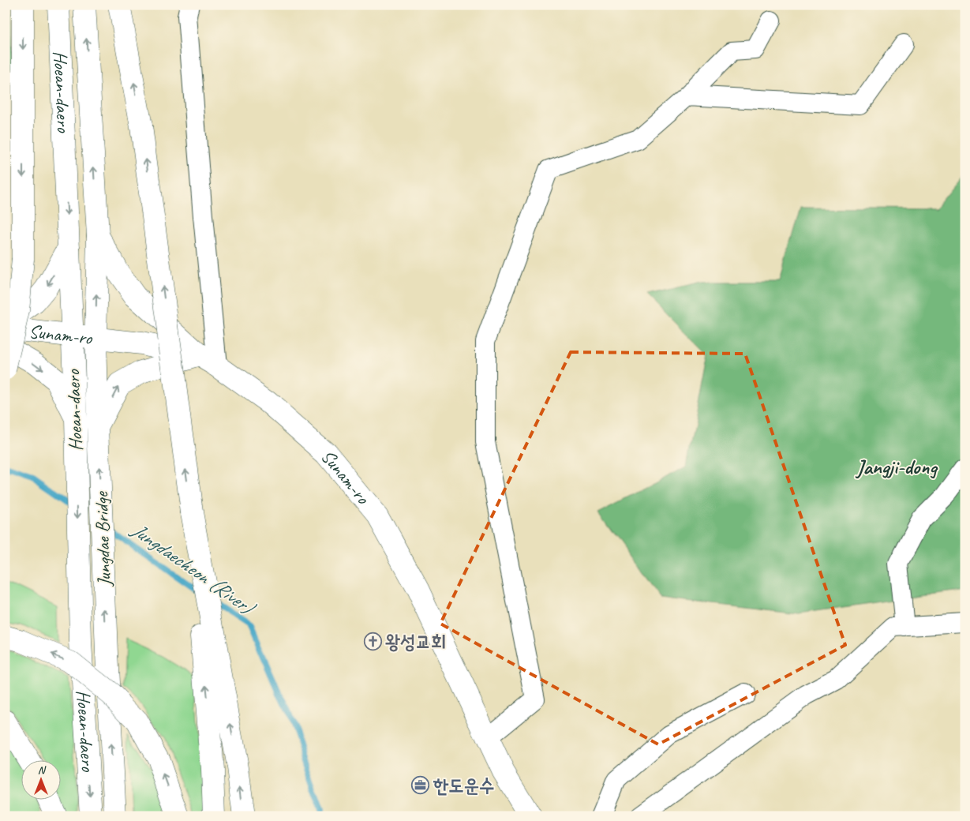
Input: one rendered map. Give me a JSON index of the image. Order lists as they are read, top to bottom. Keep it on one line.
{"streets":{"main road":["Hoean-daero","Sunam-ro","Jungdae Bridge"]},"crossings":[["Hoean-daero","Sunam-ro"],["Hoean-daero","Jungdae Bridge"]],"districts":["Jangji-dong"],"water":["Jungdaecheon (River)"],"places":{"church":["왕성교회"],"office":["한도운수"]},"north":"top"}
